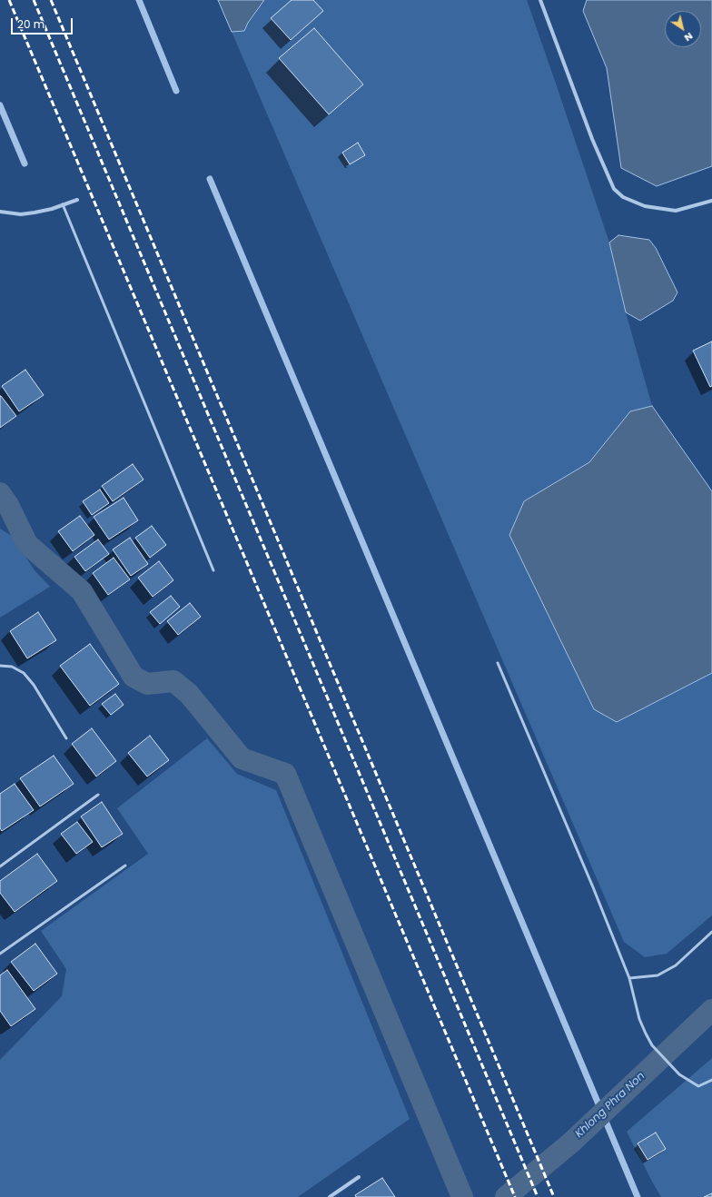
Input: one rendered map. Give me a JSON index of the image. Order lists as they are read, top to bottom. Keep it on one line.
{"water":["Khlong Phra Non"],"scale_bar":"20 m","north":"bottom right"}
